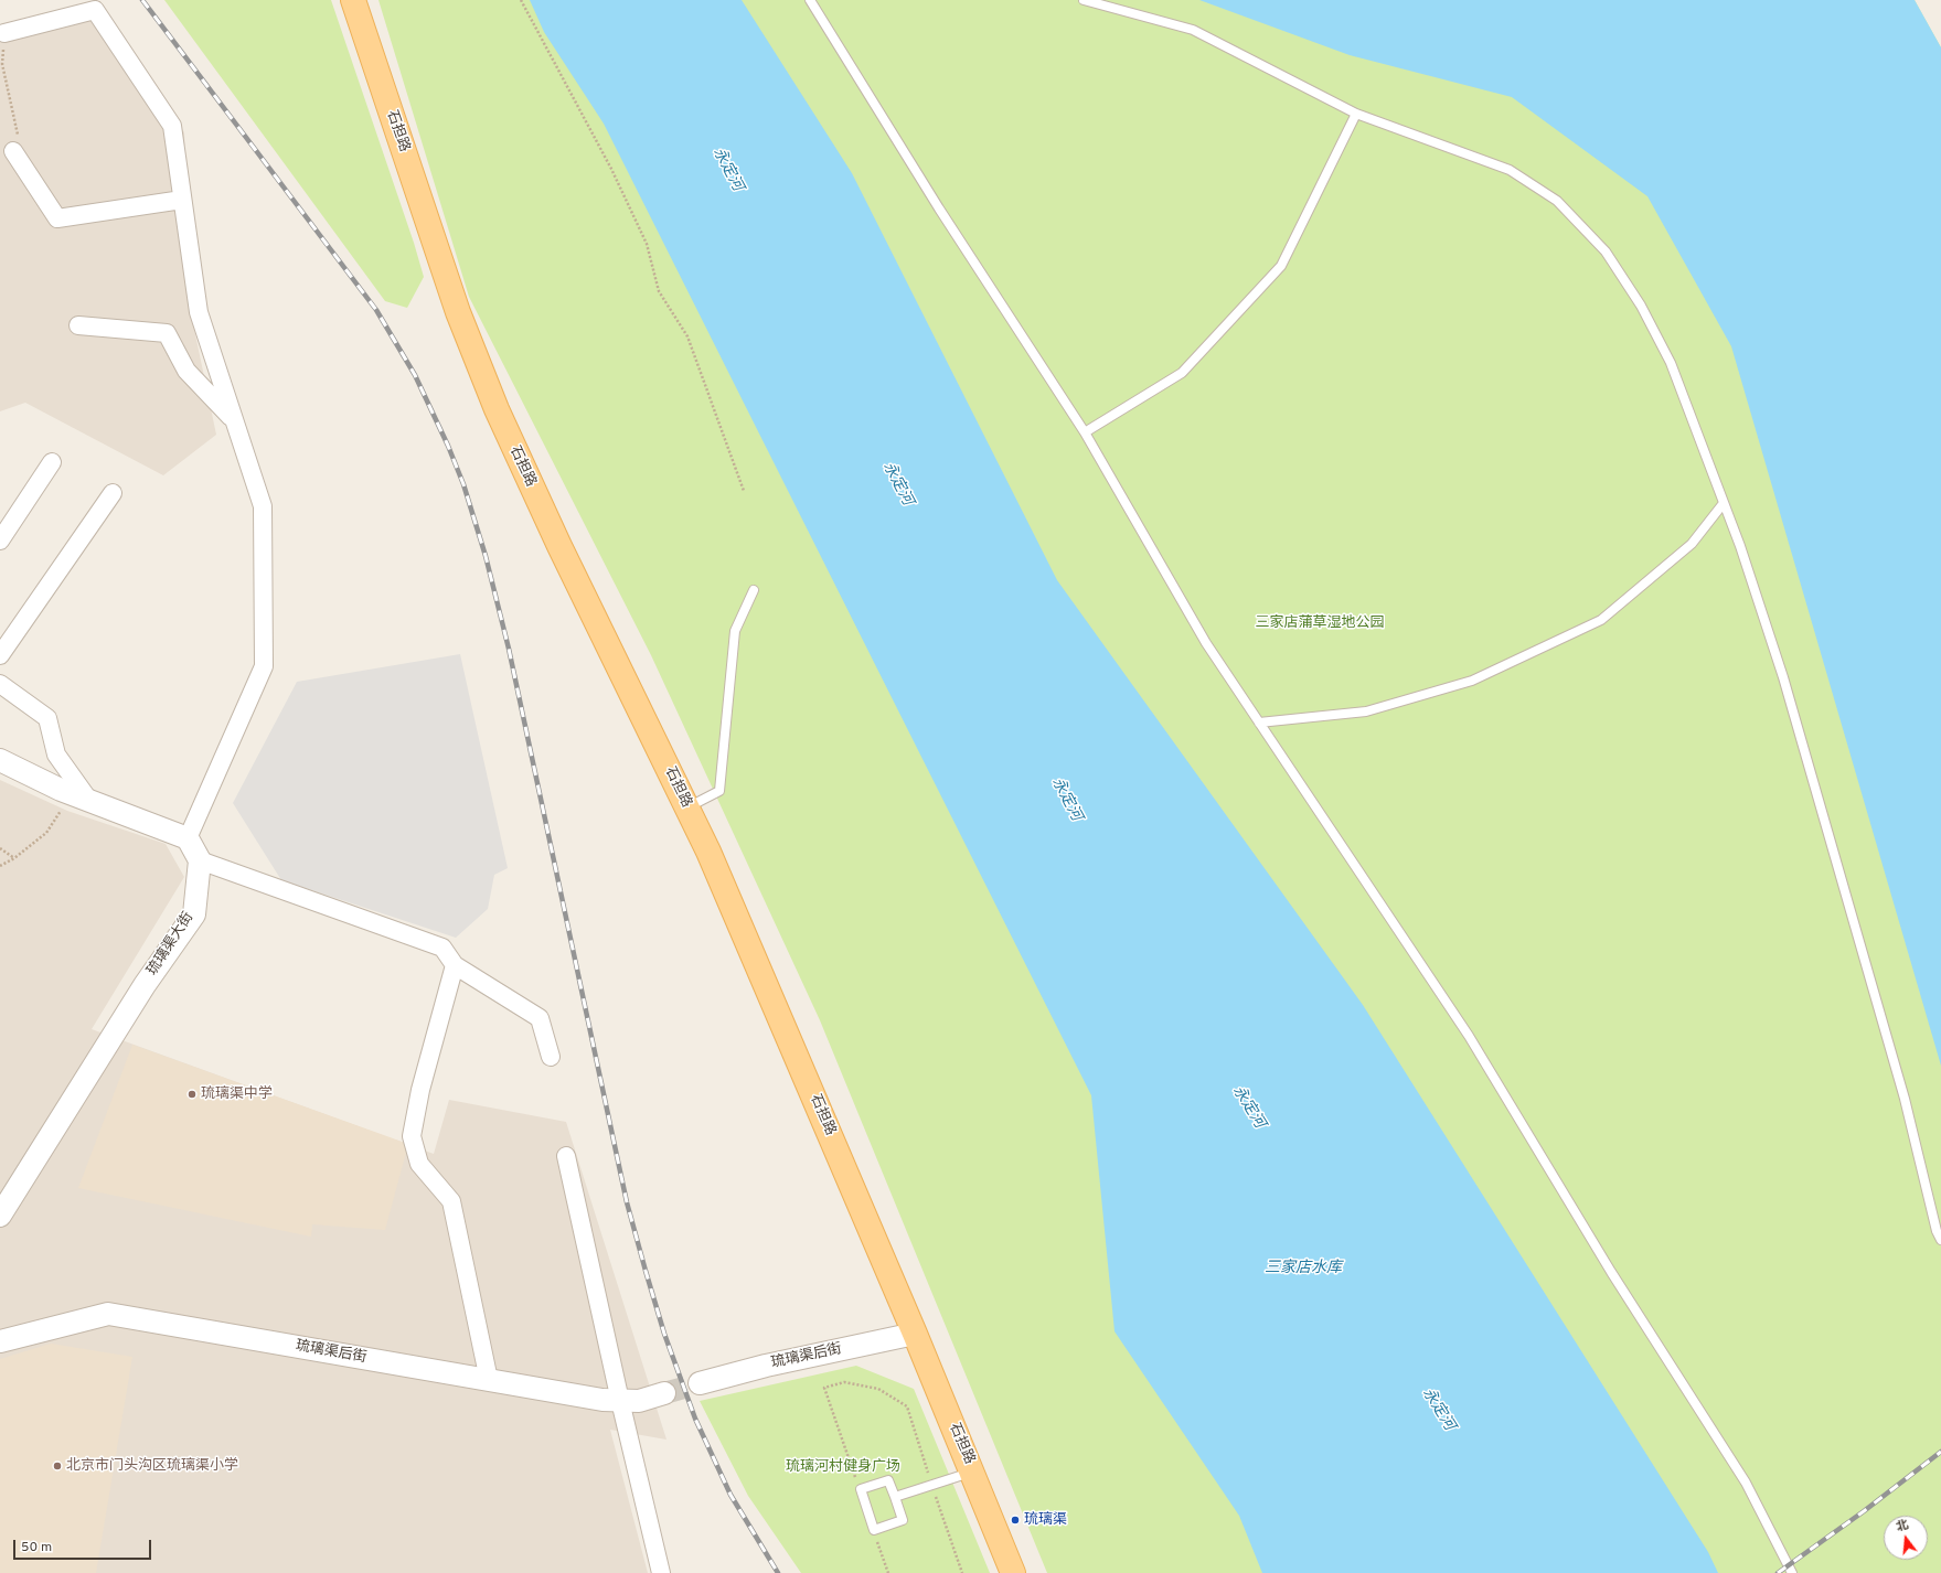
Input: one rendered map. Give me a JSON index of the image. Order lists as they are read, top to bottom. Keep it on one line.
{"streets":{"main road":["石担路"],"street":["琉璃渠大街","琉璃渠后街"]},"crossings":[["石担路","琉璃渠后街"]],"water":["永定河","三家店水库"],"parks":["三家店蒲草湿地公园","琉璃河村健身广场"],"places":["琉璃渠中学","北京市门头沟区琉璃渠小学","琉璃渠"],"scale_bar":"50 m","north":"top"}
